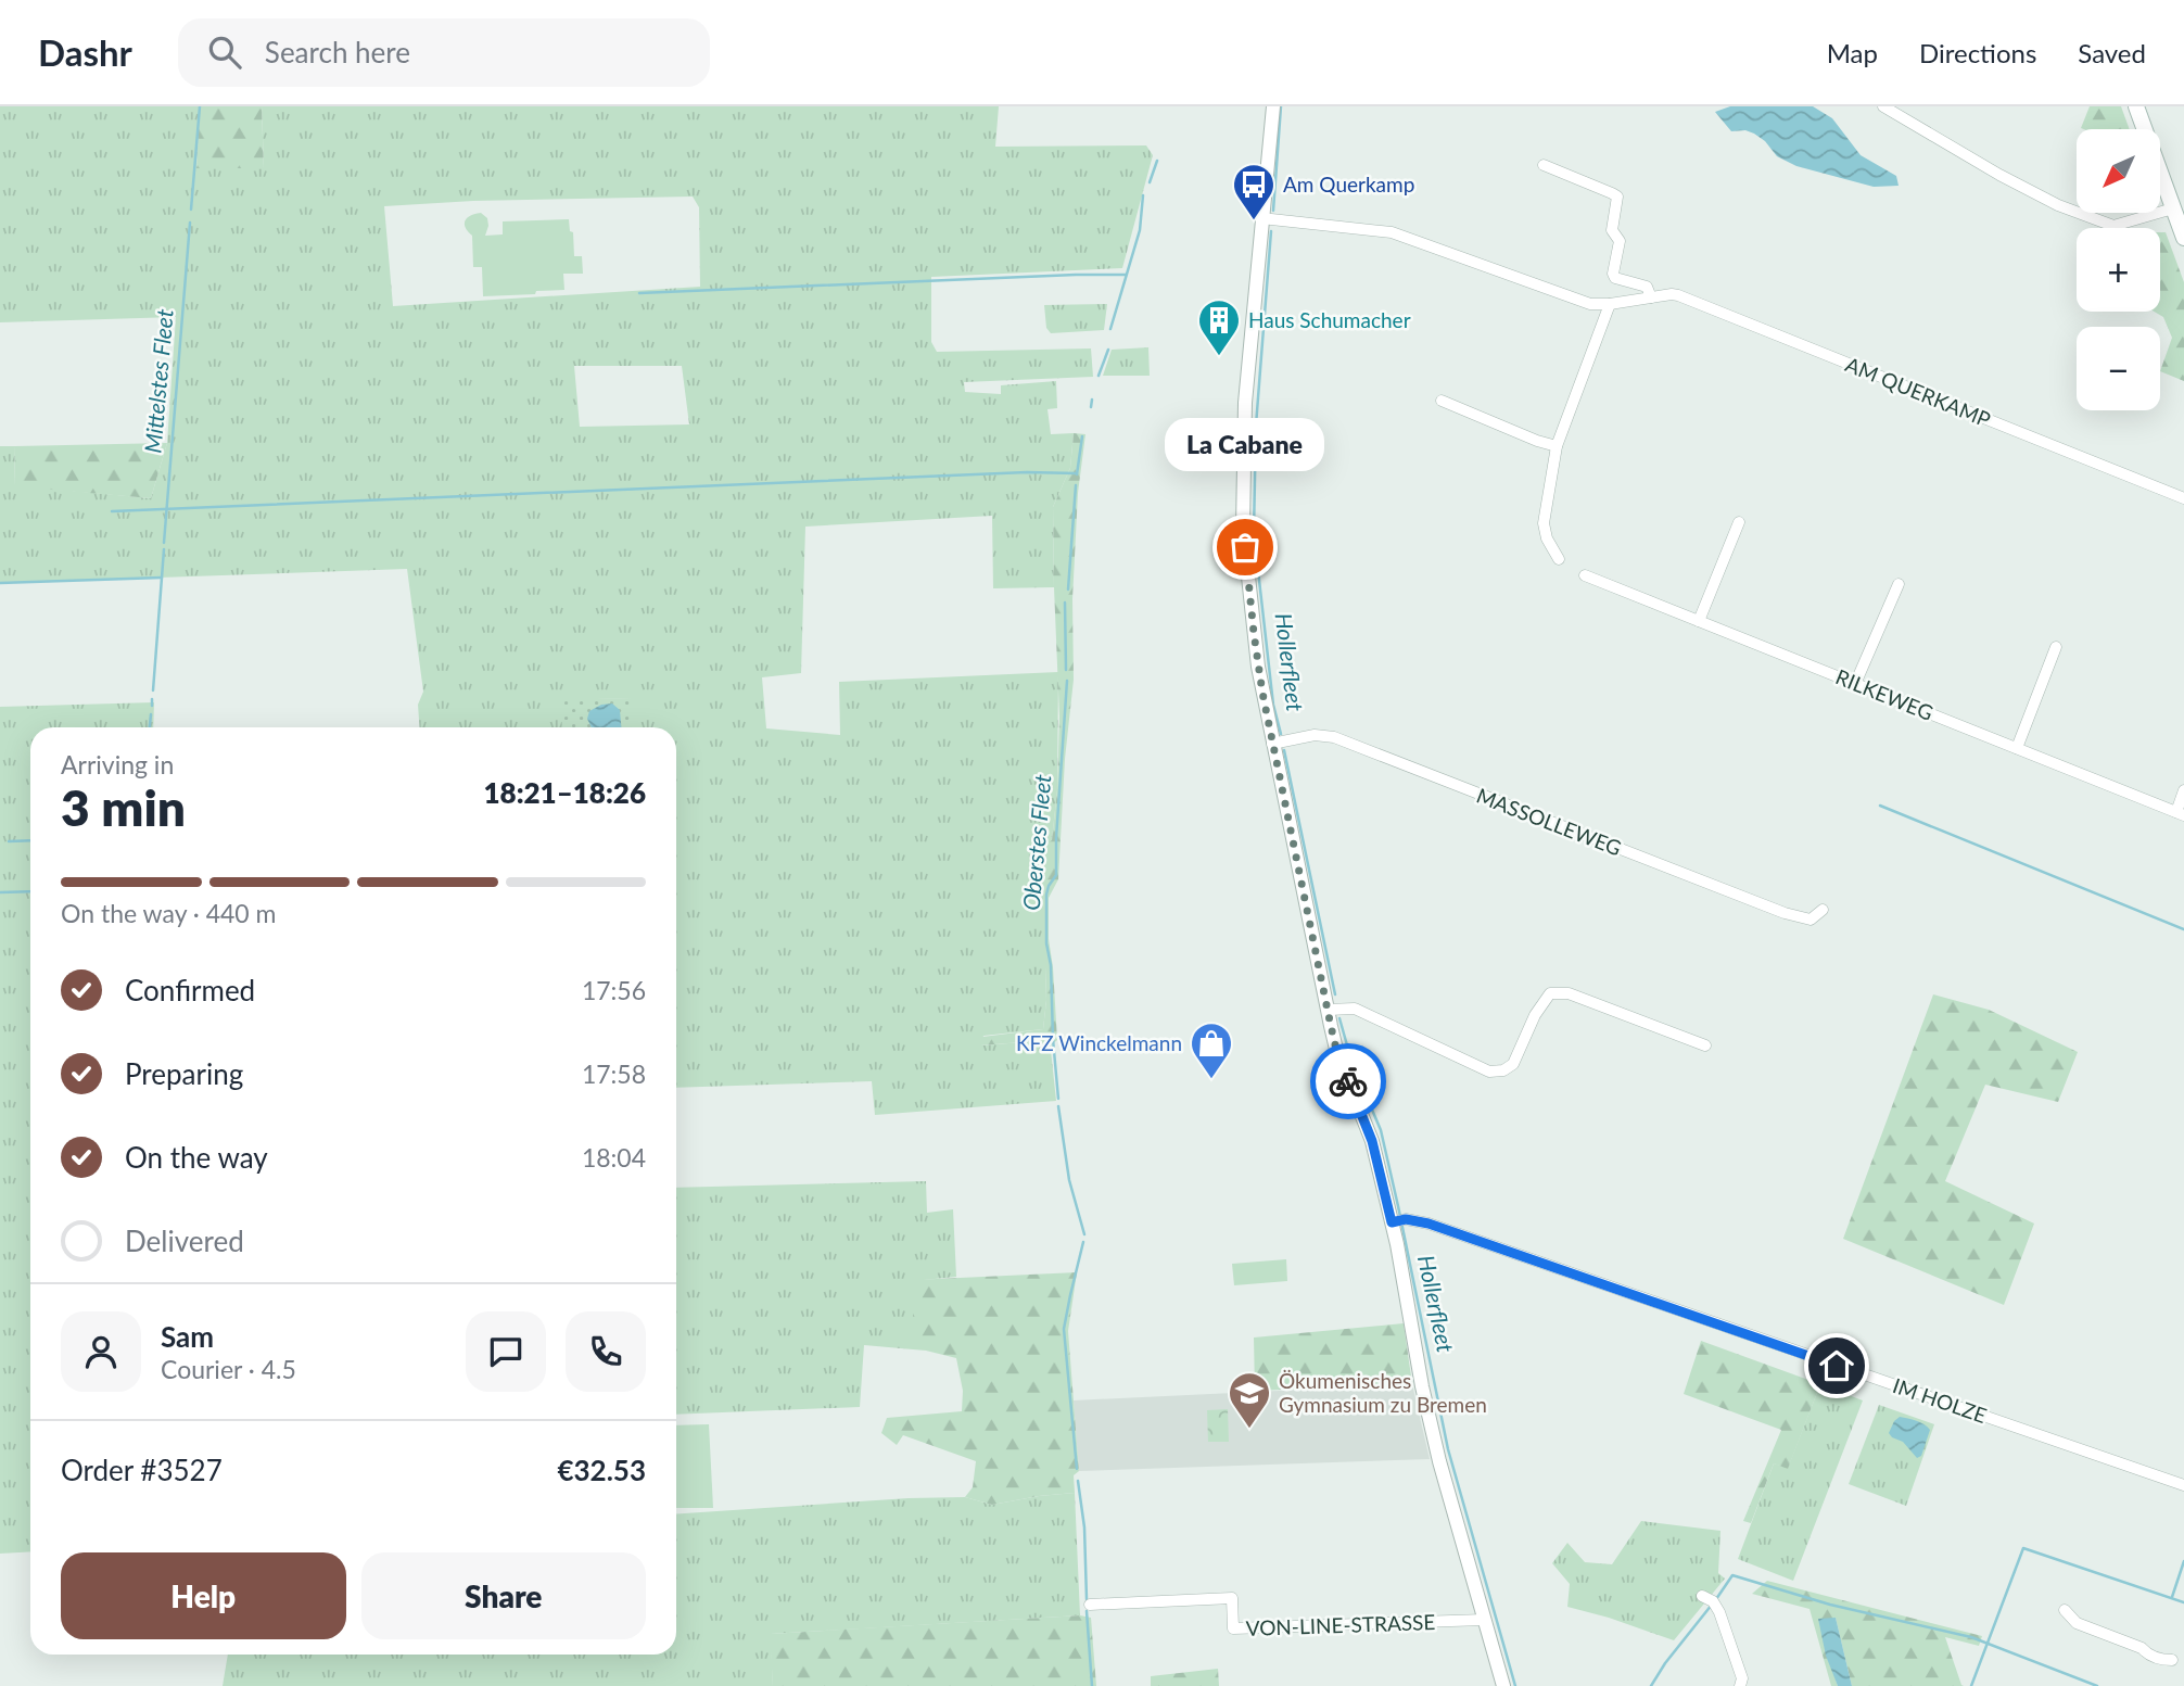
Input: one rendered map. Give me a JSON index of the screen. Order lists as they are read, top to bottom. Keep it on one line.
{"streets":{"street":["AM QUERKAMP","RILKEWEG","MASSOLLEWEG","IM HOLZE","VON-LINE-STRASSE"]},"water":["Mittelstes Fleet","Hollerfleet","Oberstes Fleet"],"places":{"bus stop":["Am Querkamp"],"building":["Haus Schumacher"],"other":["La Cabane"],"shop":["KFZ Winckelmann"],"school or university":["Ökumenisches Gymnasium zu Bremen"]},"north":"bottom left","page":{"header":"Dashr","search":"Search here","nav":["Map","Directions","Saved"],"map_buttons":["+","−"],"bubble":"La Cabane","heading":["3 min","Arriving in","18:21–18:26"],"panel":["Sam","Courier · 4.5","Order #3527","€32.53"],"bar":"On the way · 440 m","list":[["Confirmed","17:56"],["Preparing","17:58"],["On the way","18:04"],"Delivered"],"buttons":["Help","Share"]}}
